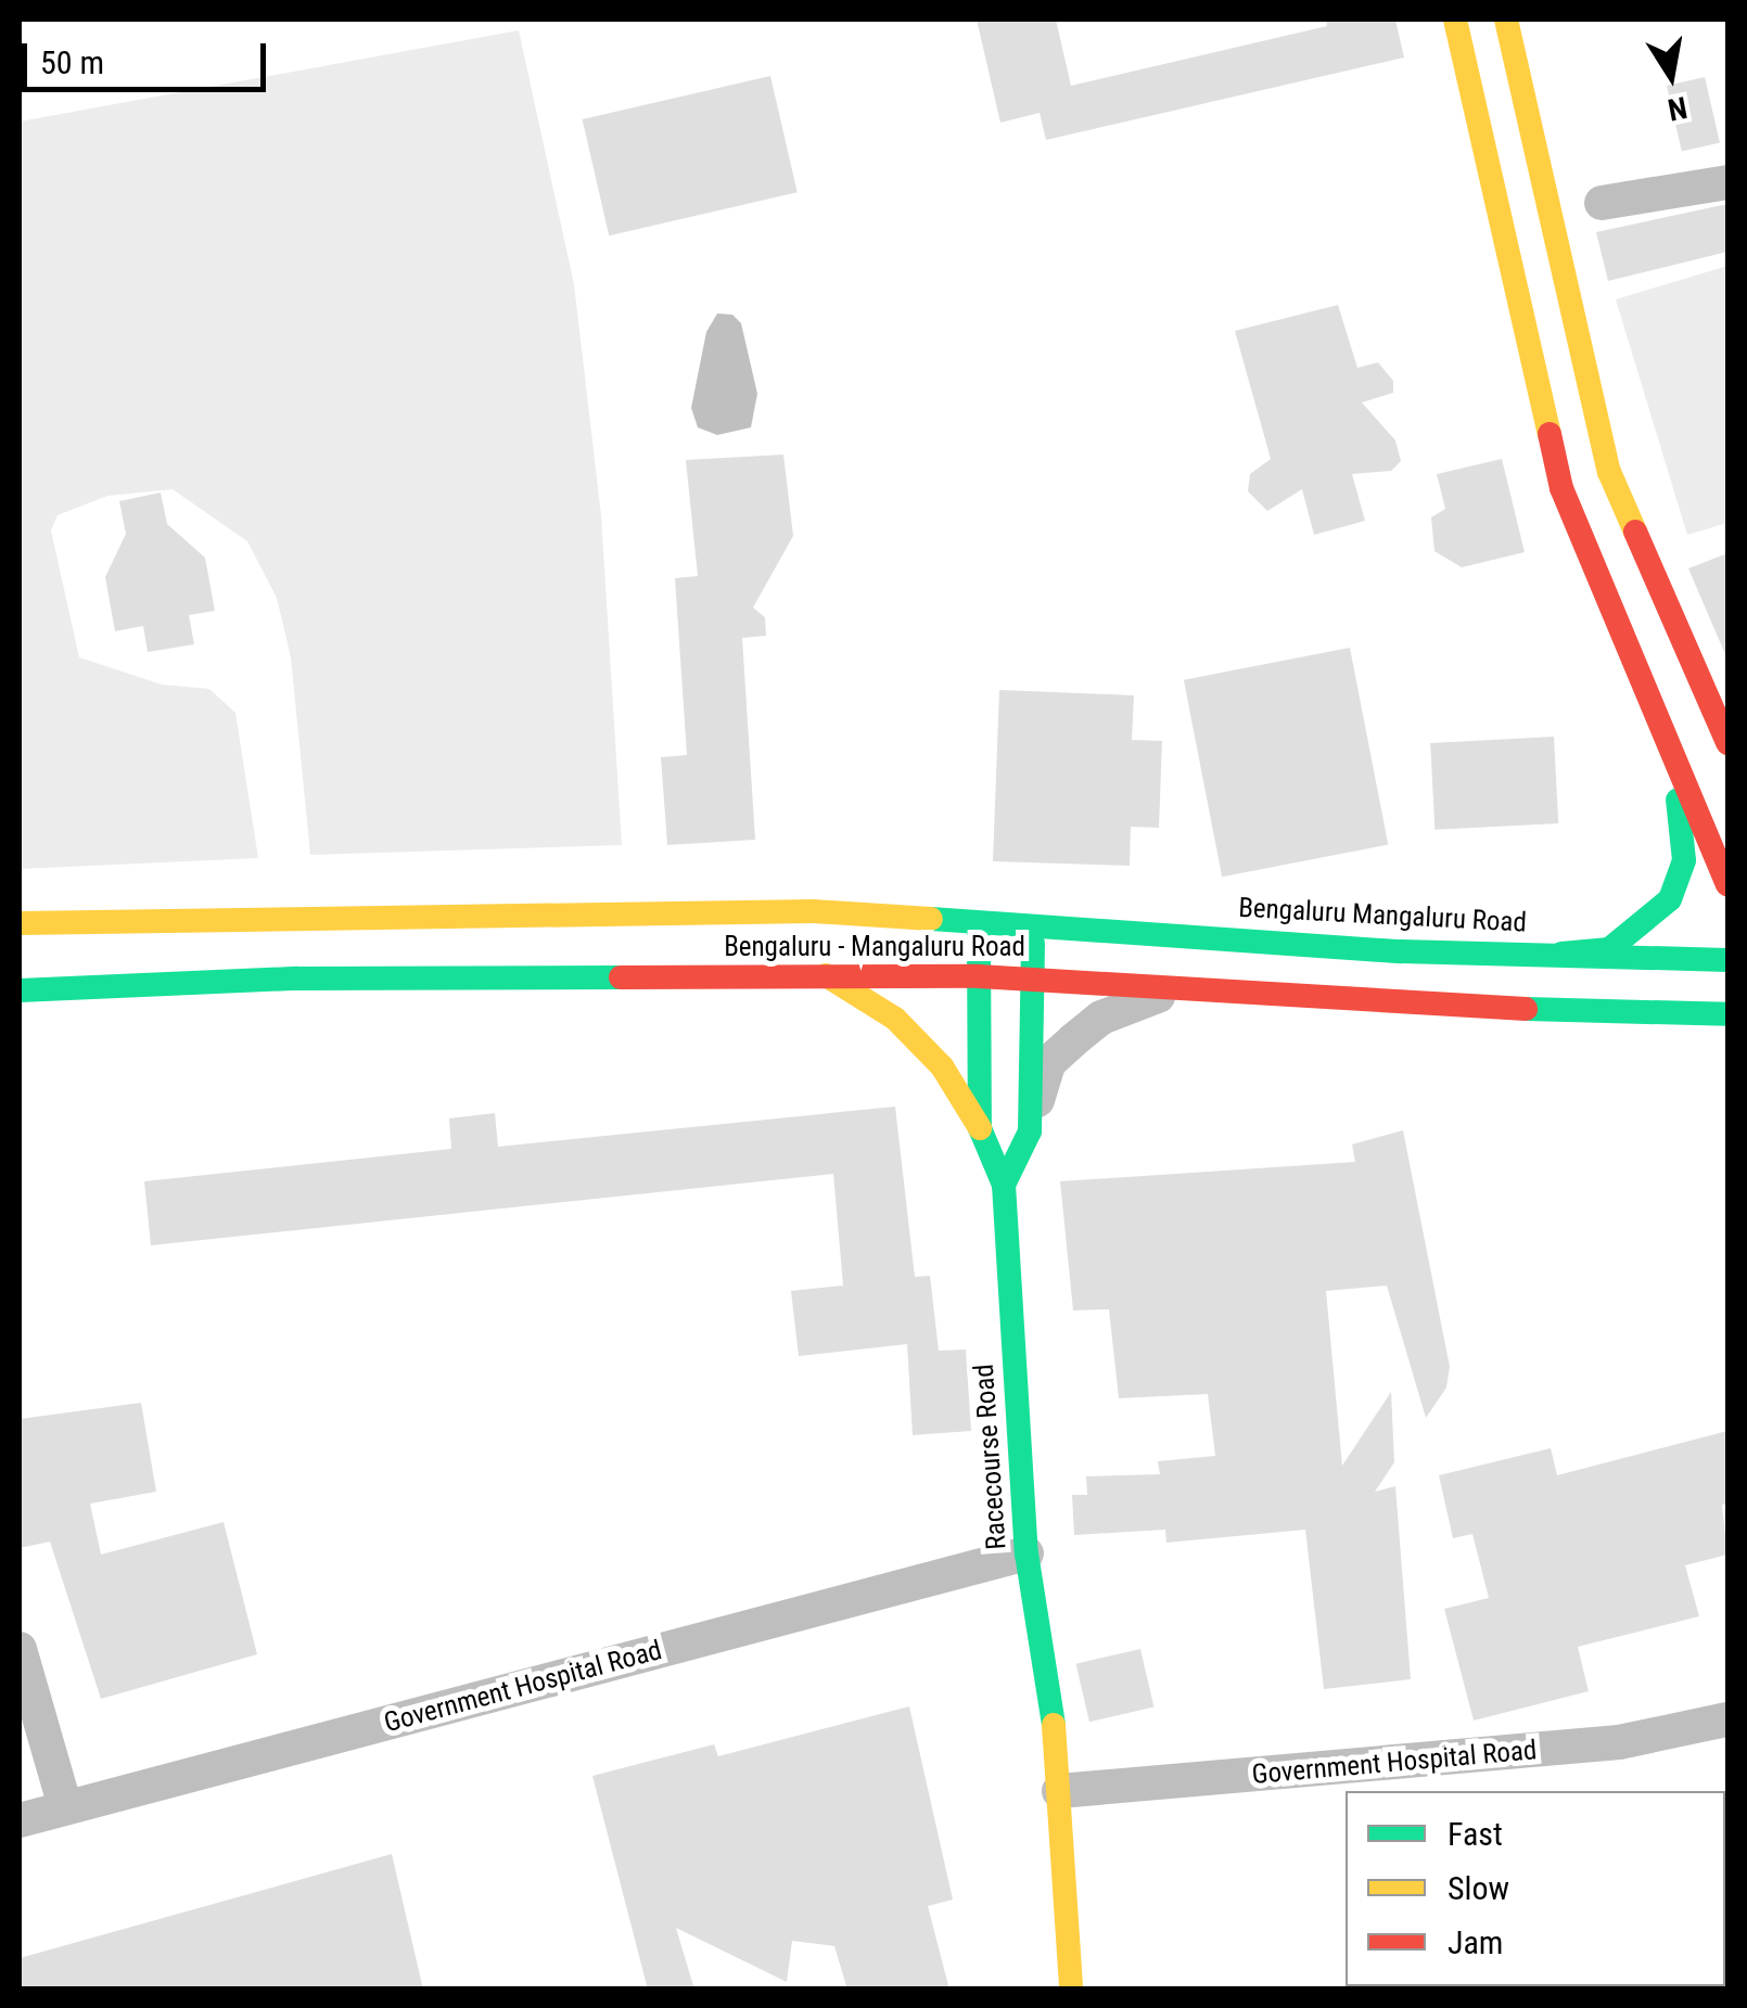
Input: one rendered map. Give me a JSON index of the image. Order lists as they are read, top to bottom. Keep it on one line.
{"streets":{"main road":["Bengaluru Mangaluru Road","Bengaluru - Mangaluru Road","Racecourse Road"],"street":["Government Hospital Road"]},"crossings":[["Bengaluru Mangaluru Road","Bengaluru - Mangaluru Road"],["Bengaluru Mangaluru Road","Racecourse Road"],["Bengaluru - Mangaluru Road","Racecourse Road"],["Racecourse Road","Government Hospital Road"]],"legend":["Fast","Slow","Jam"],"scale_bar":"50 m","north":"bottom"}
